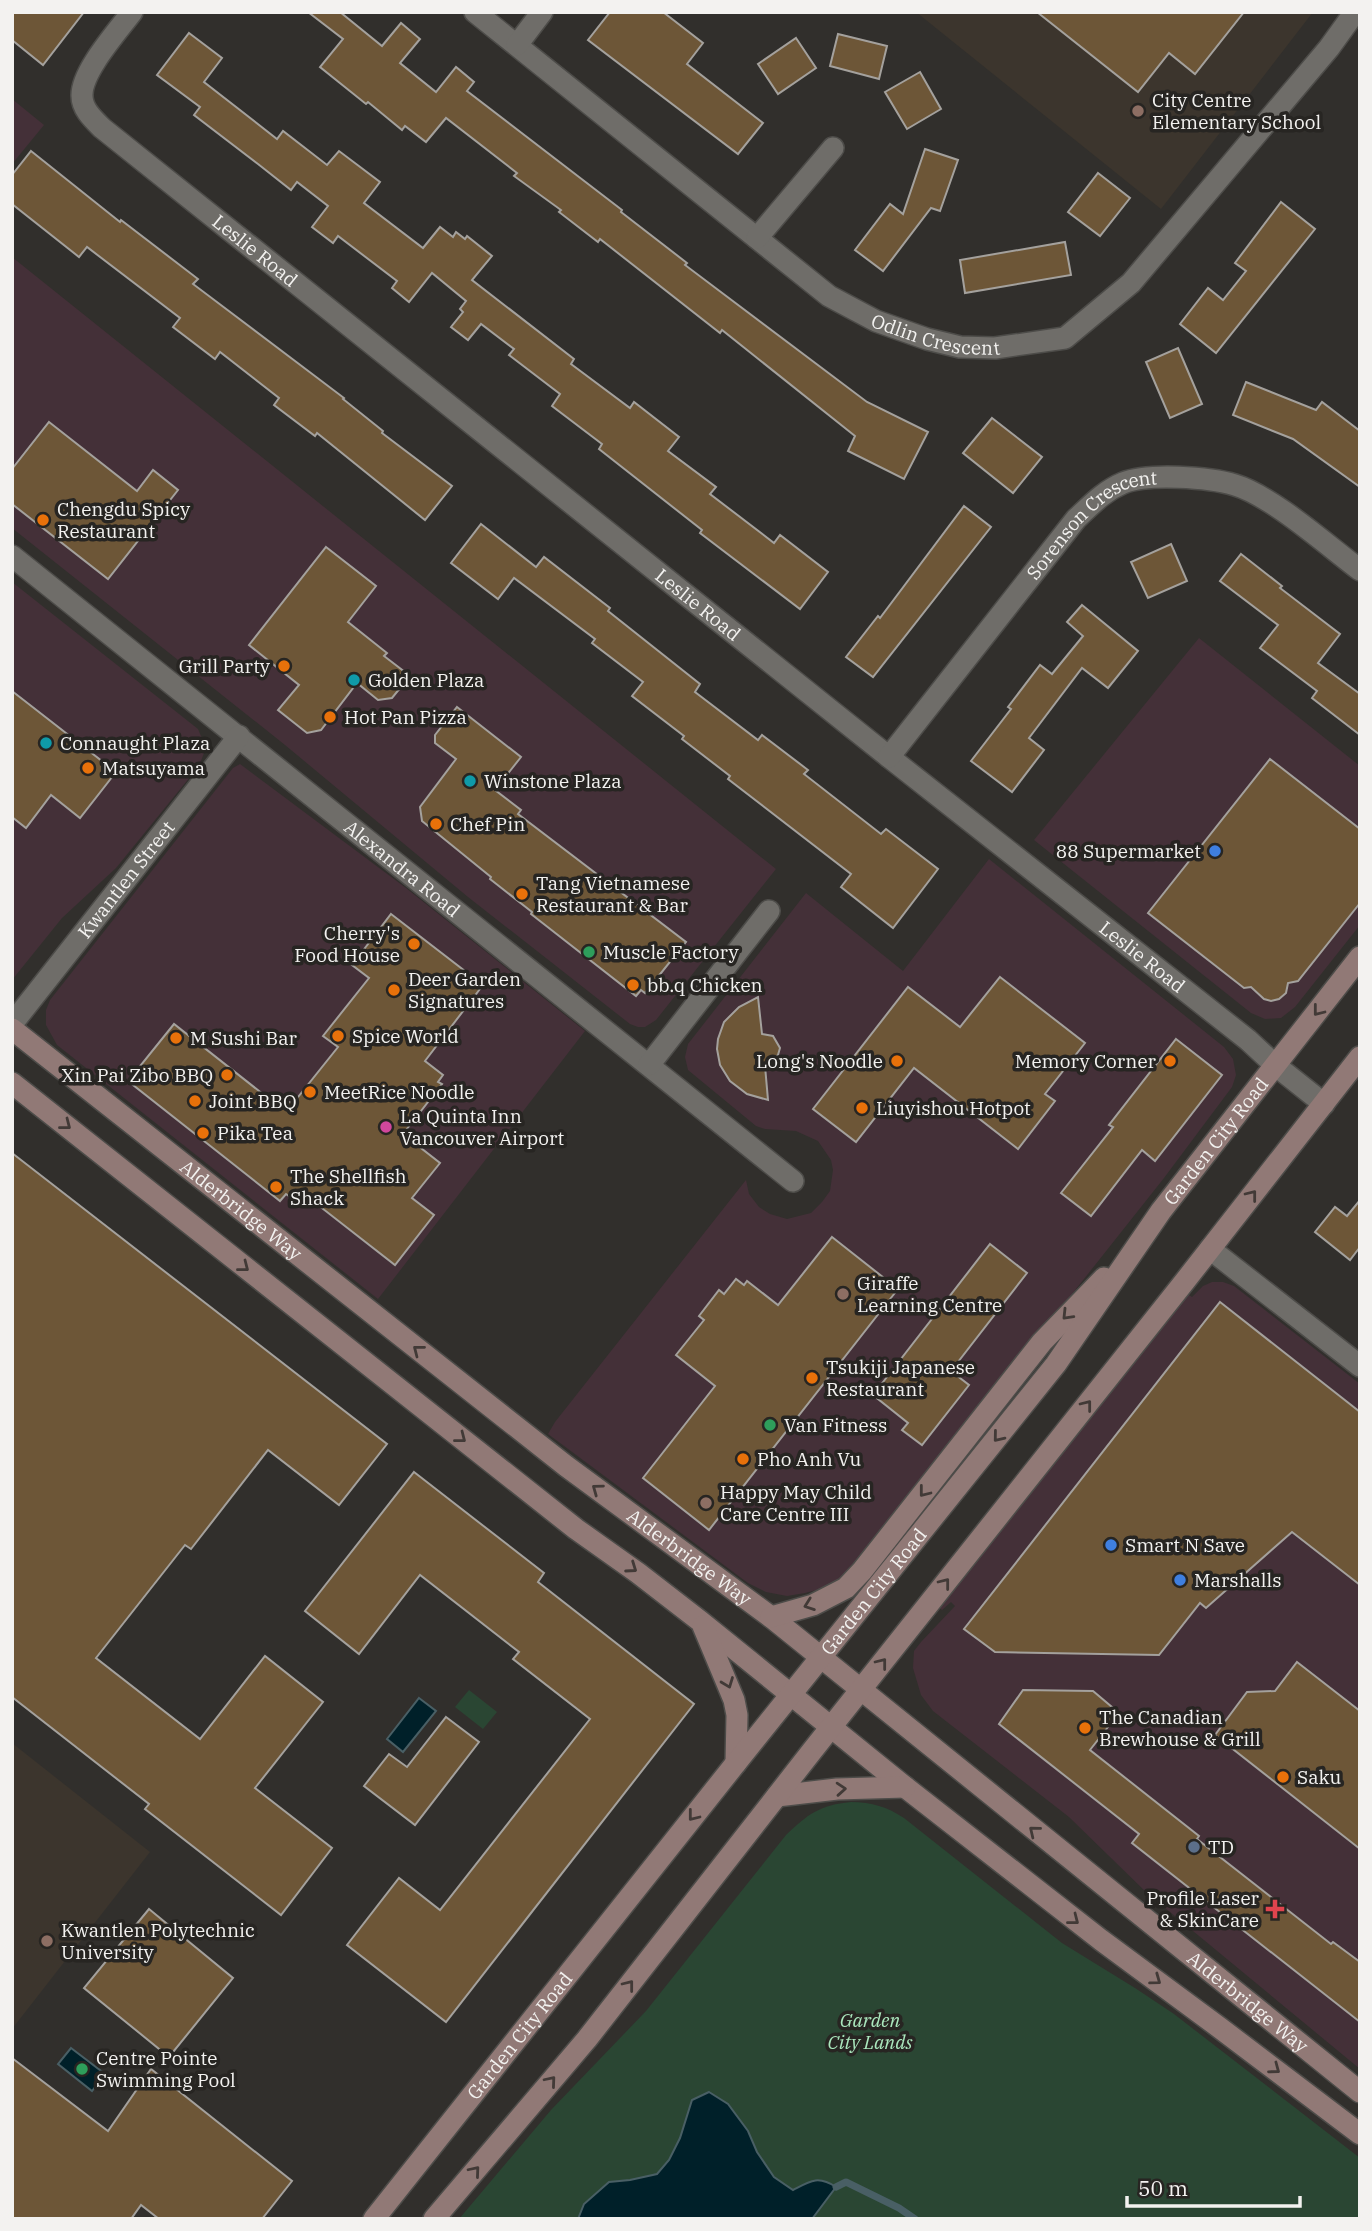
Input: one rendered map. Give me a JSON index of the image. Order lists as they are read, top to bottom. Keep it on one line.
{"streets":{"main road":["Garden City Road","Alderbridge Way"],"street":["Leslie Road","Odlin Crescent","Sorenson Crescent","Alexandra Road","Kwantlen Street"]},"crossings":[["Leslie Road","Sorenson Crescent"],["Leslie Road","Garden City Road"],["Alexandra Road","Kwantlen Street"],["Garden City Road","Alderbridge Way"]],"parks":["Garden City Lands"],"places":{"other":["City Centre Elementary School","Chengdu Spicy Restaurant","Grill Party","Golden Plaza","Hot Pan Pizza","Connaught Plaza","Matsuyama","Winstone Plaza","Chef Pin","88 Supermarket","Tang Vietnamese Restaurant & Bar","Cherry's Food House","Muscle Factory","bb.q Chicken","Deer Garden Signatures","Spice World","M Sushi Bar","Long's Noodle","Memory Corner","Xin Pai Zibo BBQ","MeetRice Noodle","Joint BBQ","Liuyishou Hotpot","La Quinta Inn Vancouver Airport","Pika Tea","The Shellfish Shack","Giraffe Learning Centre","Tsukiji Japanese Restaurant","Van Fitness","Pho Anh Vu","Happy May Child Care Centre III","Smart N Save","Marshalls","The Canadian Brewhouse & Grill","Saku","TD","Kwantlen Polytechnic University","Centre Pointe Swimming Pool"],"health":["Profile Laser & SkinCare"]},"scale_bar":"50 m"}
